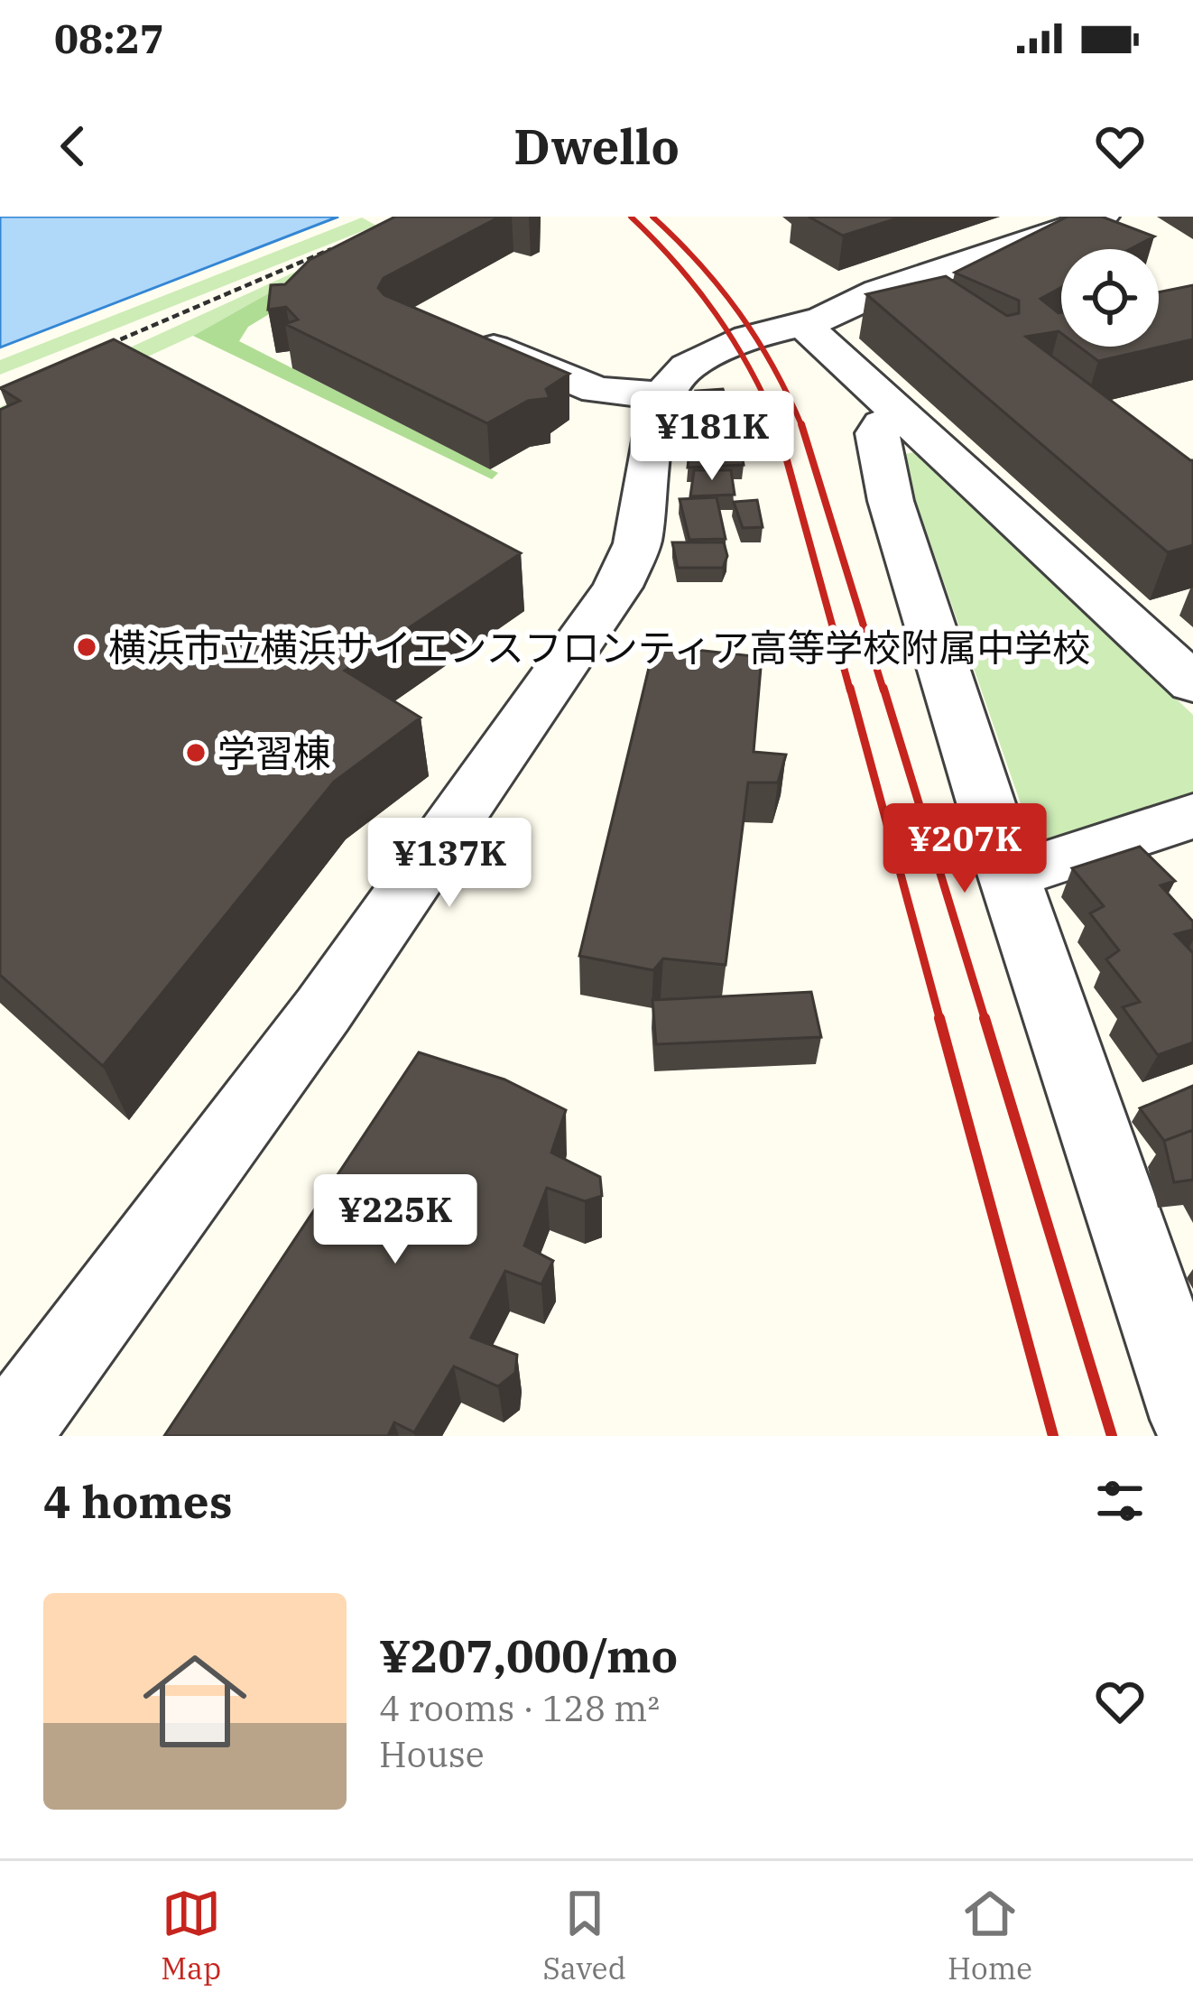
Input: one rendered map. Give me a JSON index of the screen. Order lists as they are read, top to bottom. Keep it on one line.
{"places":["横浜市立横浜サイエンスフロンティア高等学校附属中学校","学習棟"],"page":{"status":"08:27","header":"Dwello","price":["¥181K","¥207K","¥137K","¥225K"],"heading":"4 homes","list":[{"name":"¥207,000/mo","note":"4 rooms · 128 m² · House"}],"tabs":["Map","Saved","Home"]}}
